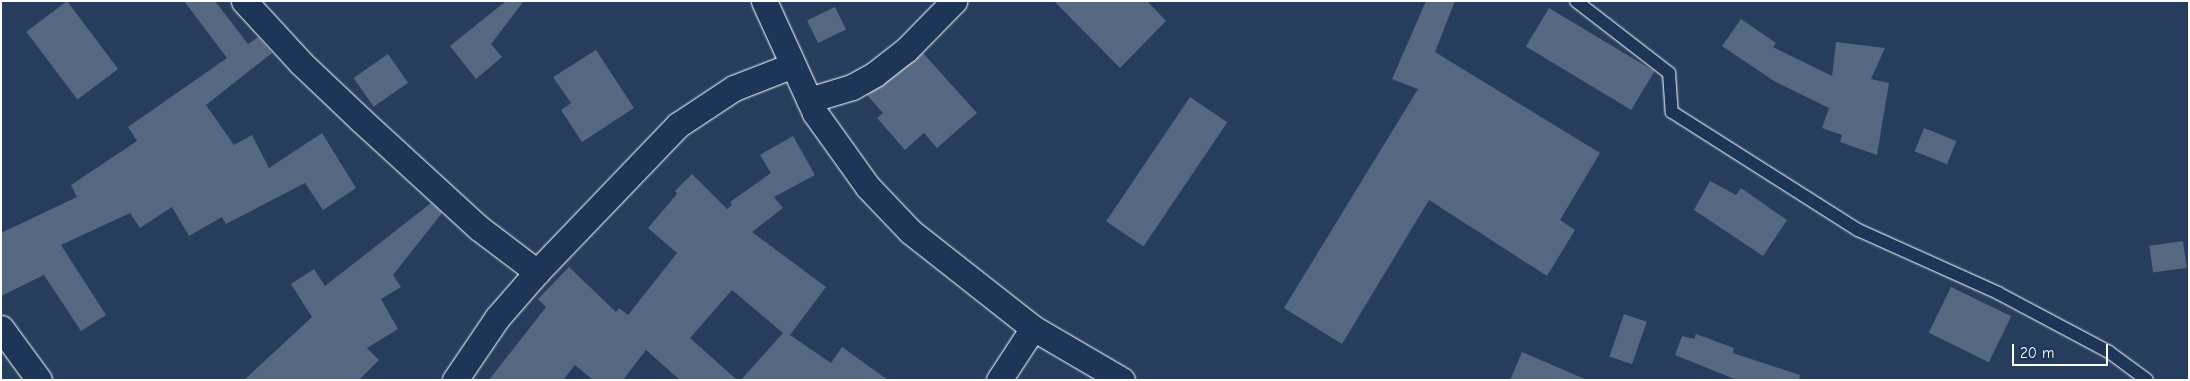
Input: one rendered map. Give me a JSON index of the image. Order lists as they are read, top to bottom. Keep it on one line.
{"scale_bar":"20 m"}
